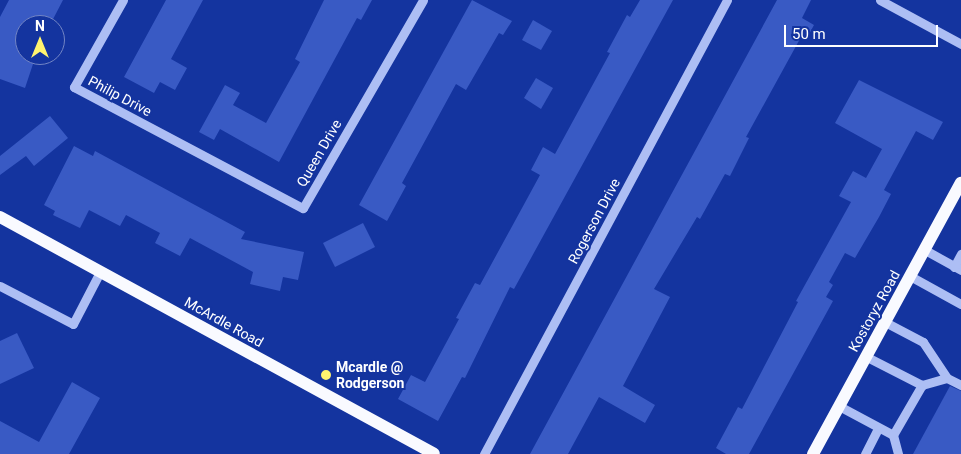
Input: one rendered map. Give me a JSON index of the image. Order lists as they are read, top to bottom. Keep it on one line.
{"streets":{"main road":["Kostoryz Road","McArdle Road"],"street":["Philip Drive","Queen Drive","Rogerson Drive"]},"crossings":[["Philip Drive","Queen Drive"]],"places":["Mcardle @ Rodgerson"],"scale_bar":"50 m","north":"top"}
